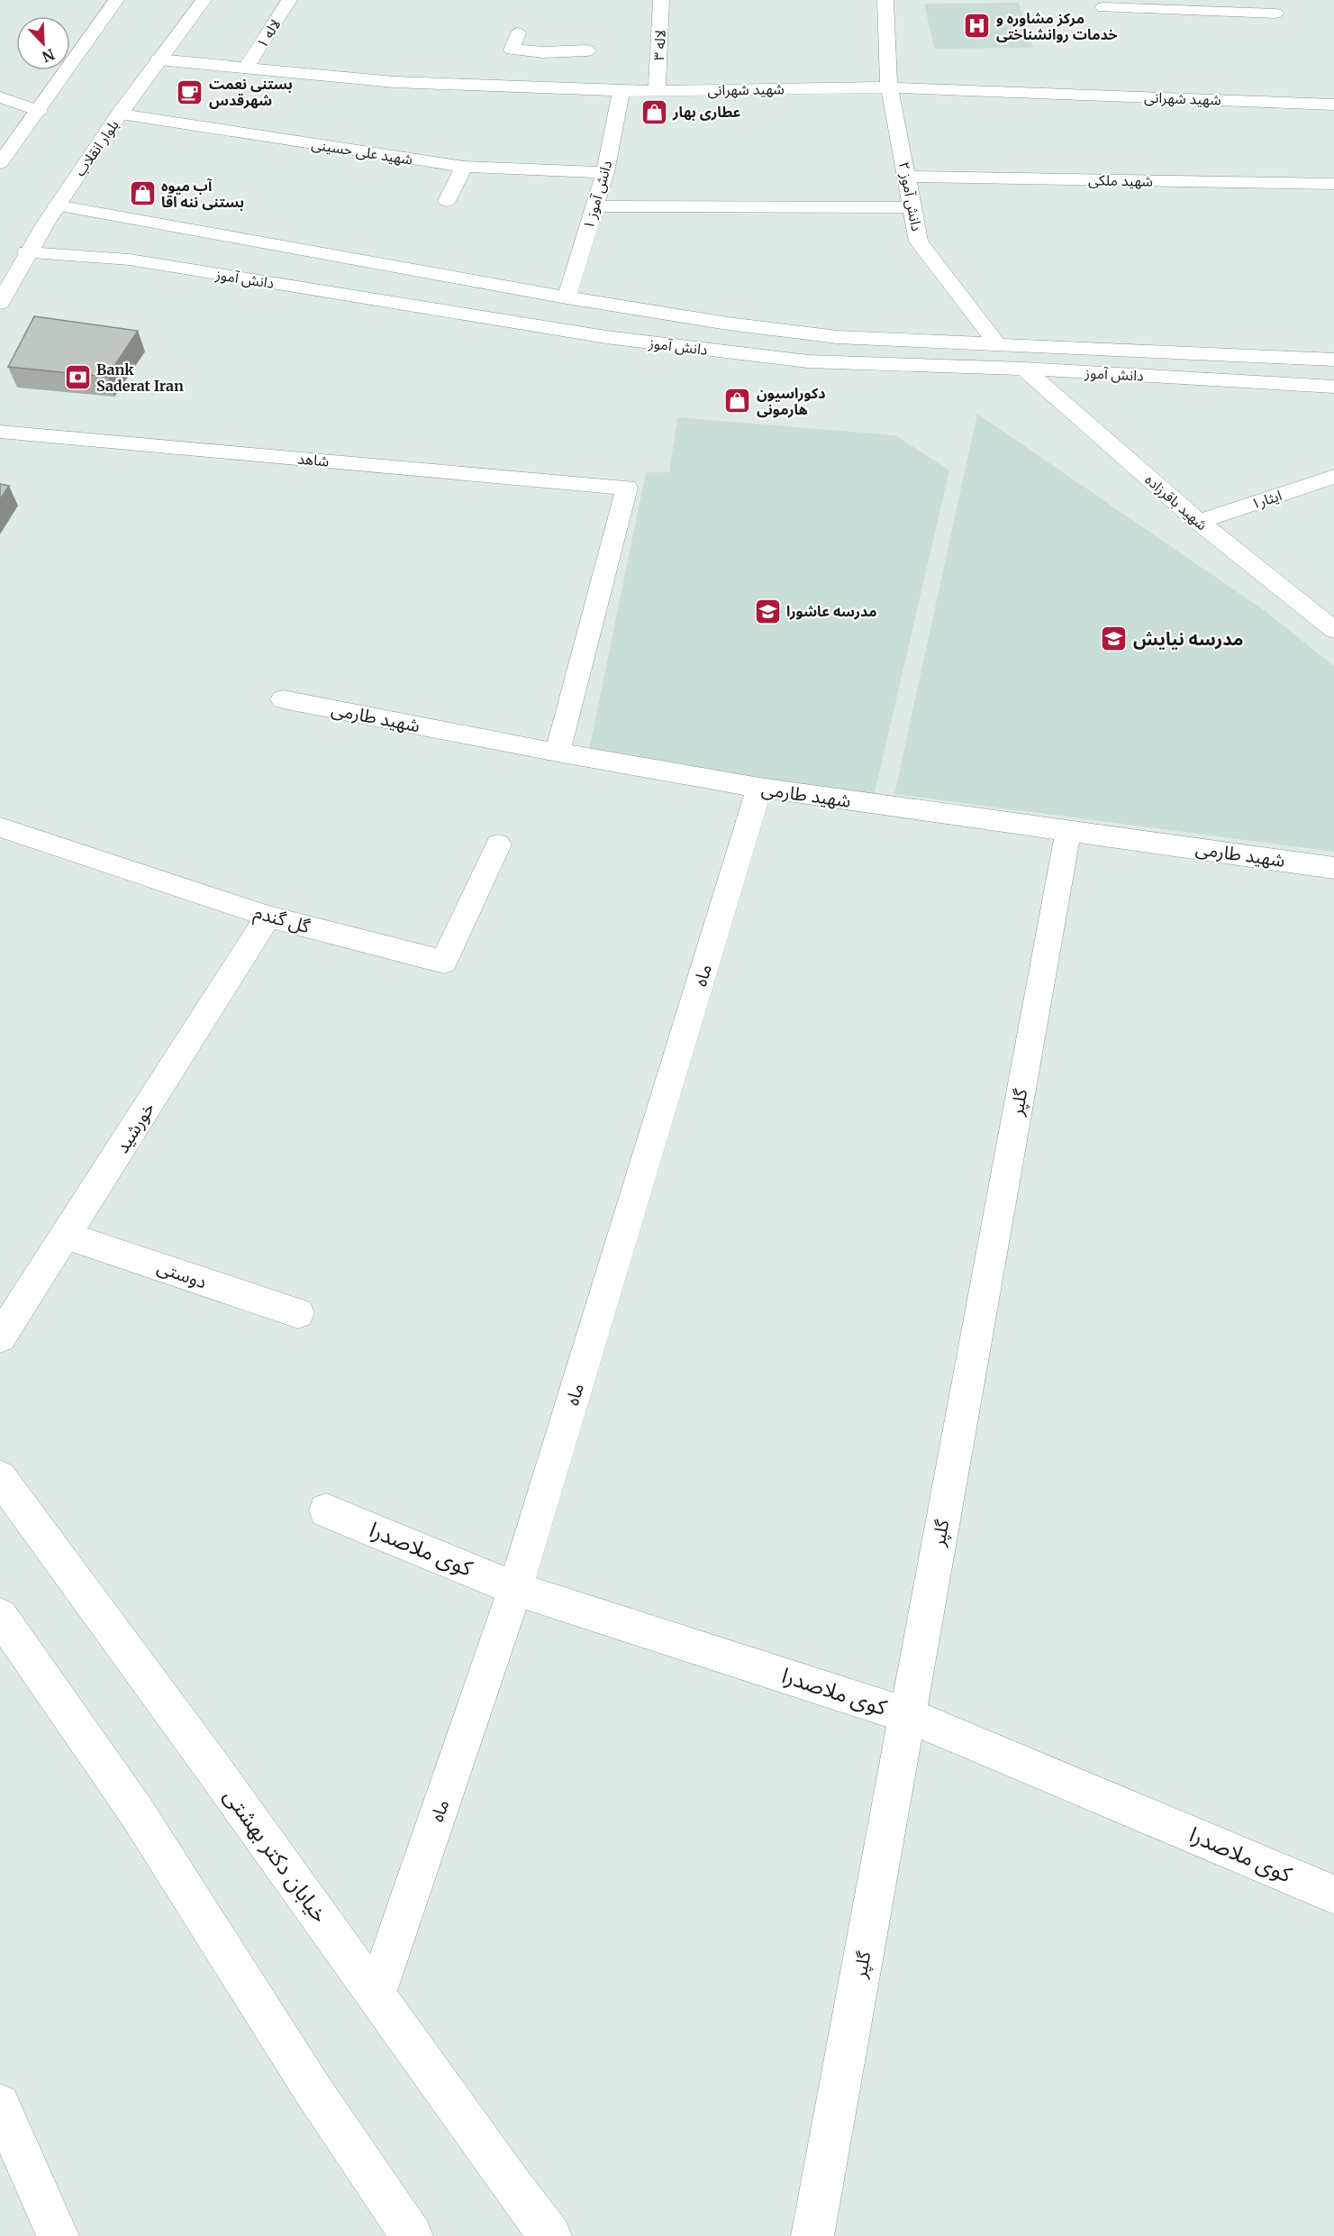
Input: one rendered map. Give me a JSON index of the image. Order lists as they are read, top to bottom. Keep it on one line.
{"streets":{"street":["لاله ۱","لاله ۳","شهید شهرانی","بلوار انقلاب","شهید علی حسینی","شهید ملکی","دانش آموز ۱","دانش آموز ۲","دانش آموز","شاهد","ایثار۱","شهید باقرزاده","شهید طارمی","گل گندم","ماه","گلپر","خورشید","دوستی","کوی ملاصدرا","خیابان دکتر بهشتی"]},"crossings":[["لاله ۱","شهید شهرانی"],["لاله ۳","شهید شهرانی"],["شهید شهرانی","بلوار انقلاب"],["شهید شهرانی","دانش آموز ۱"],["شهید شهرانی","دانش آموز ۲"],["بلوار انقلاب","شهید علی حسینی"],["بلوار انقلاب","دانش آموز"],["شهید علی حسینی","دانش آموز ۱"],["شهید ملکی","دانش آموز ۲"],["دانش آموز ۱","دانش آموز"],["دانش آموز ۲","دانش آموز"],["دانش آموز","شهید باقرزاده"],["شاهد","شهید طارمی"],["ایثار۱","شهید باقرزاده"],["شهید طارمی","ماه"],["شهید طارمی","گلپر"],["گل گندم","خورشید"],["ماه","کوی ملاصدرا"],["ماه","خیابان دکتر بهشتی"],["گلپر","کوی ملاصدرا"],["خورشید","دوستی"]],"places":{"hospital":["مرکز مشاوره و خدمات روانشناختی"],"cafe":["بستنی نعمت شهرقدس"],"shop":["عطاری بهار","آب میوه بستنی ننه اقا","دکوراسیون هارمونی"],"bank":["Bank Saderat Iran"],"school or university":["مدرسه عاشورا","مدرسه نیایش"]},"north":"bottom right"}
